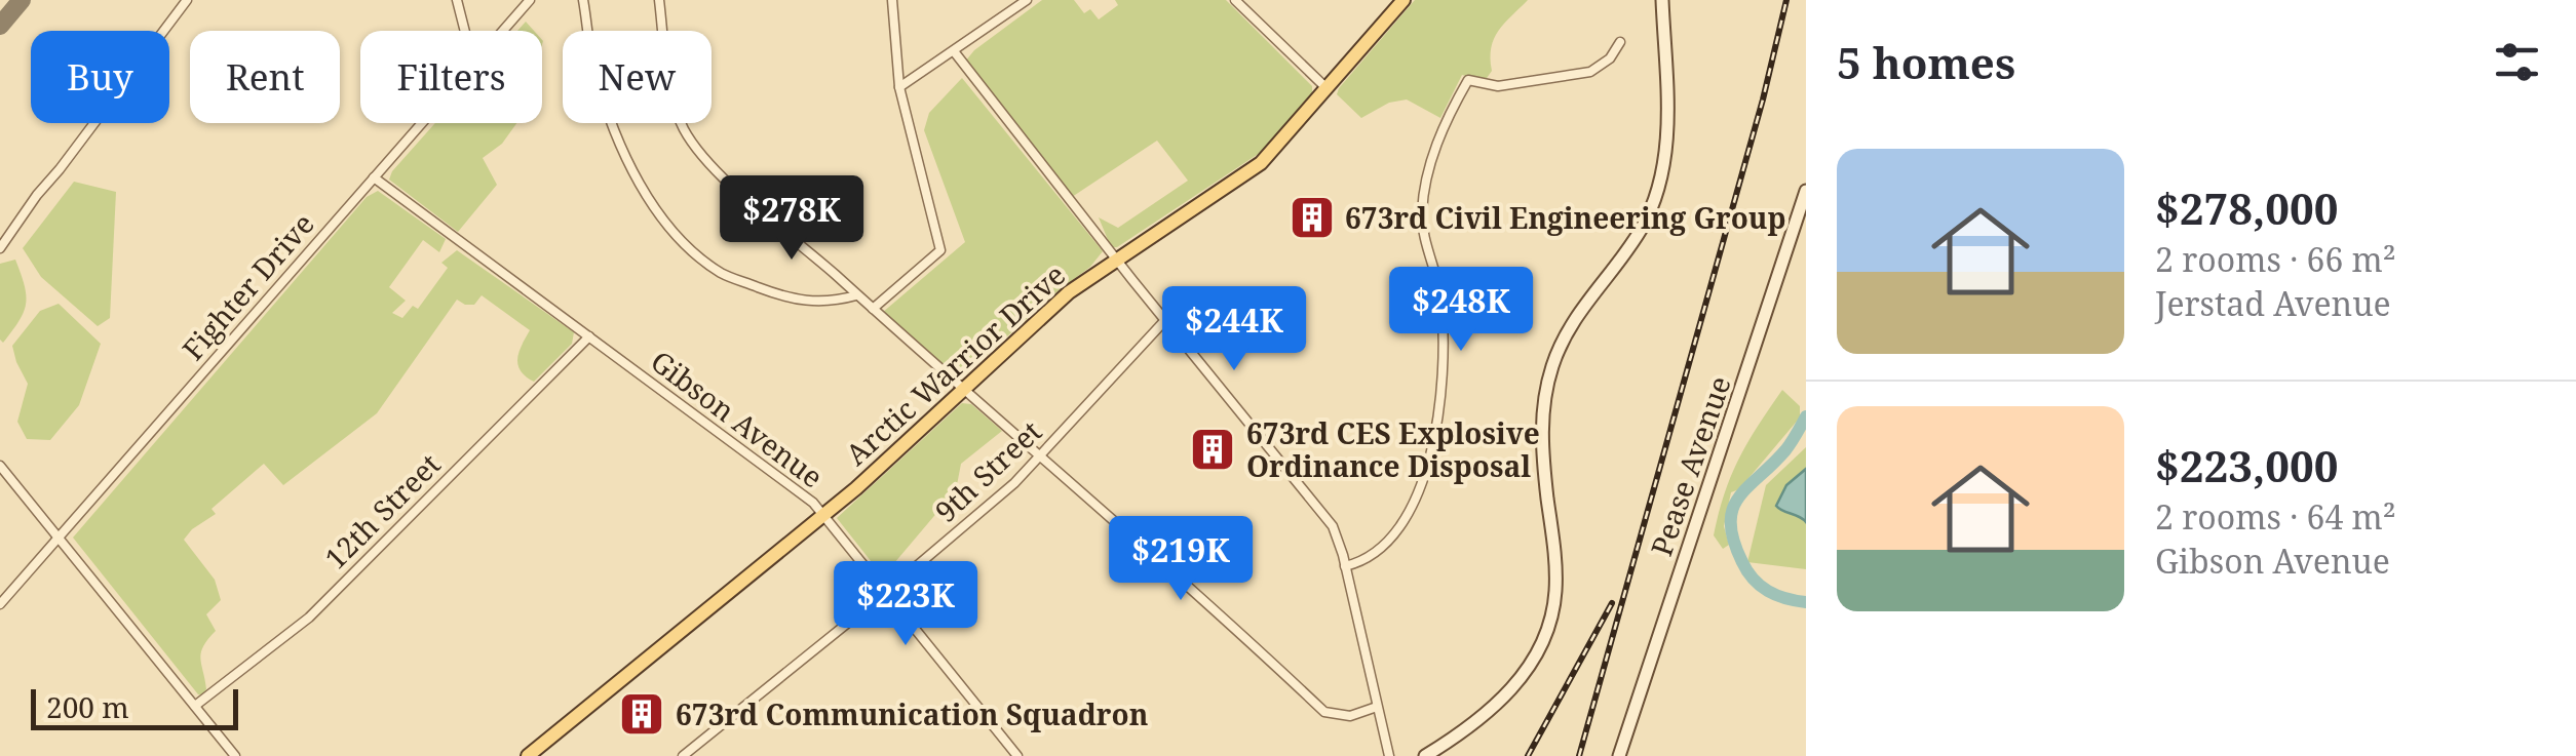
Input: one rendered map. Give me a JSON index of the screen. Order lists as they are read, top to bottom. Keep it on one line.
{"streets":{"main road":["Arctic Warrior Drive"],"street":["Fighter Drive","Gibson Avenue","Pease Avenue","9th Street","12th Street"]},"crossings":[["Fighter Drive","Gibson Avenue"],["Arctic Warrior Drive","Gibson Avenue"],["Gibson Avenue","9th Street"],["Gibson Avenue","12th Street"]],"places":{"building":["673rd Civil Engineering Group","673rd CES Explosive Ordinance Disposal","673rd Communication Squadron"]},"scale_bar":"200 m","page":{"heading":"5 homes","chip":["Buy","Rent","Filters","New"],"list":[{"name":"$278,000","note":"2 rooms · 66 m² · Jerstad Avenue"},{"name":"$223,000","note":"2 rooms · 64 m² · Gibson Avenue"}],"price":["$278K","$248K","$244K","$219K","$223K"],"scale":"200 m"}}
